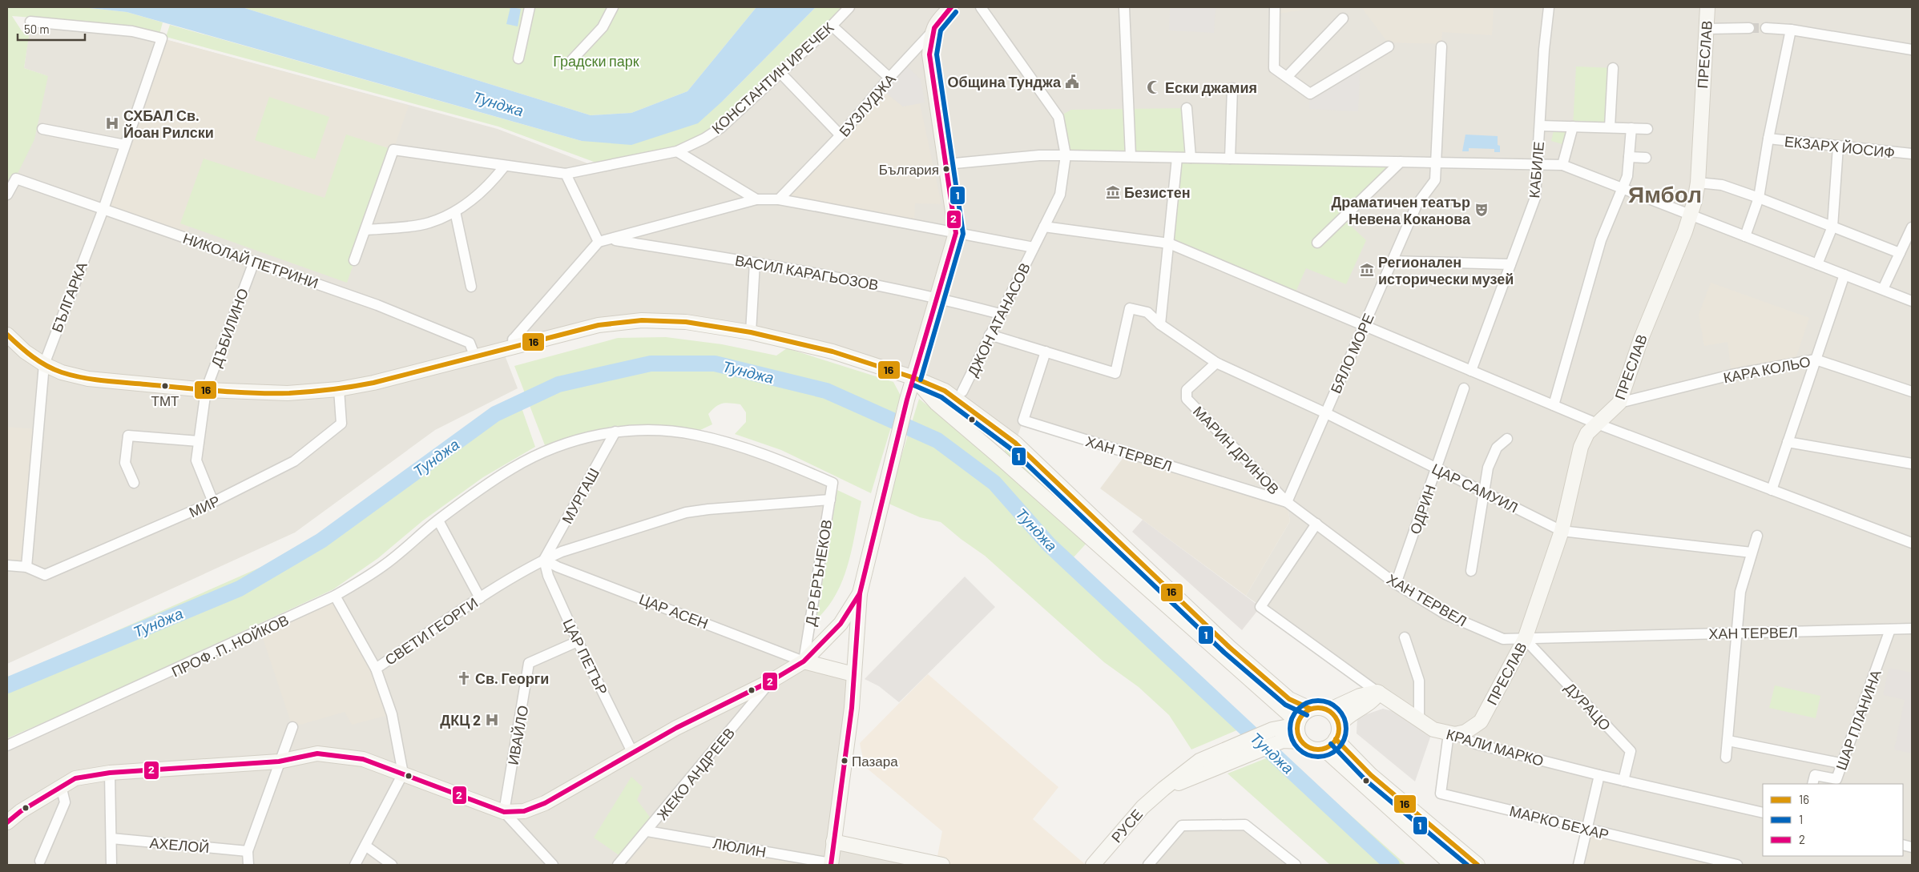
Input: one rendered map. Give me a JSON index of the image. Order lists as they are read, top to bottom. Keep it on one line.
{"streets":{"street":["ПРЕСЛАВ","КОНСТАНТИН ИРЕЧЕК","БУЗЛУДЖА","ЕКЗАРХ ЙОСИФ","КАБИЛЕ","НИКОЛАЙ ПЕТРИНИ","ВАСИЛ КАРАГЬОЗОВ","БЪЛГАРКА","ДЖОН АТАНАСОВ","ДЪБИЛИНО","БЯЛО МОРЕ","КАРА КОЛЬО","МАРИН ДРИНОВ","ХАН ТЕРВЕЛ","ЦАР САМУИЛ","МУРГАШ","МИР","ОДРИН","Д-Р БРЪНЕКОВ","ЦАР АСЕН","СВЕТИ ГЕОРГИ","ПРОФ. П. НОЙКОВ","ЦАР ПЕТЪР","ДУРАЦО","ШАР ПЛАНИНА","ИВАЙЛО","КРАЛИ МАРКО","ЖЕКО АНДРЕЕВ","МАРКО БЕХАР","РУСЕ","АХЕЛОЙ","ЛЮЛИН"]},"crossings":[["ПРЕСЛАВ","КАРА КОЛЬО"],["ПРЕСЛАВ","ХАН ТЕРВЕЛ"],["ПРЕСЛАВ","ЦАР САМУИЛ"],["ПРЕСЛАВ","ДУРАЦО"],["ПРЕСЛАВ","КРАЛИ МАРКО"],["ПРЕСЛАВ","МАРКО БЕХАР"],["НИКОЛАЙ ПЕТРИНИ","БЪЛГАРКА"],["НИКОЛАЙ ПЕТРИНИ","ДЪБИЛИНО"],["ВАСИЛ КАРАГЬОЗОВ","ДЖОН АТАНАСОВ"],["БЪЛГАРКА","МИР"],["ДЪБИЛИНО","МИР"],["БЯЛО МОРЕ","МАРИН ДРИНОВ"],["БЯЛО МОРЕ","ХАН ТЕРВЕЛ"],["БЯЛО МОРЕ","ЦАР САМУИЛ"],["МАРИН ДРИНОВ","ХАН ТЕРВЕЛ"],["МАРИН ДРИНОВ","ЦАР САМУИЛ"],["ХАН ТЕРВЕЛ","ЦАР САМУИЛ"],["ХАН ТЕРВЕЛ","ОДРИН"],["ХАН ТЕРВЕЛ","ДУРАЦО"],["ХАН ТЕРВЕЛ","ШАР ПЛАНИНА"],["ХАН ТЕРВЕЛ","КРАЛИ МАРКО"],["ЦАР САМУИЛ","ОДРИН"],["МУРГАШ","ЦАР АСЕН"],["МУРГАШ","СВЕТИ ГЕОРГИ"],["МУРГАШ","ПРОФ. П. НОЙКОВ"],["МУРГАШ","ЦАР ПЕТЪР"],["Д-Р БРЪНЕКОВ","ЦАР АСЕН"],["Д-Р БРЪНЕКОВ","СВЕТИ ГЕОРГИ"],["Д-Р БРЪНЕКОВ","ПРОФ. П. НОЙКОВ"],["ЦАР АСЕН","СВЕТИ ГЕОРГИ"],["ЦАР АСЕН","ЦАР ПЕТЪР"],["СВЕТИ ГЕОРГИ","ЦАР ПЕТЪР"],["ЦАР ПЕТЪР","ИВАЙЛО"],["ДУРАЦО","КРАЛИ МАРКО"],["КРАЛИ МАРКО","МАРКО БЕХАР"],["ЖЕКО АНДРЕЕВ","ЛЮЛИН"]],"districts":["Ямбол"],"water":["Тунджа"],"parks":["Градски парк"],"places":{"public building":["Община Тунджа"],"mosque":["Ески джамия"],"hospital":["СХБАЛ Св. Йоан Рилски","ДКЦ 2"],"other":["България","ТМТ","Пазара"],"museum":["Безистен","Регионален исторически музей"],"theatre":["Драматичен театър Невена Коканова"],"church":["Св. Георги"]},"lines":["transit line 2","transit line 1","transit line 16"],"legend":["16","1","2"],"scale_bar":"50 m"}
